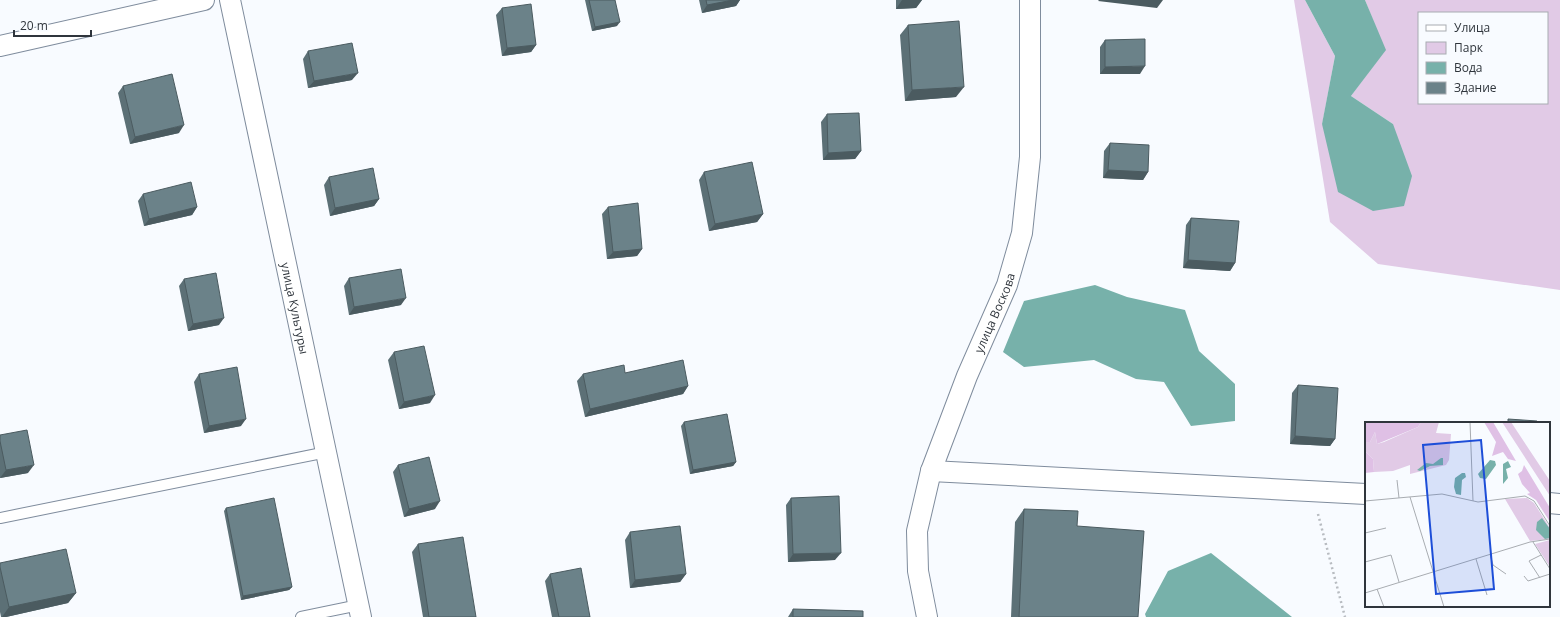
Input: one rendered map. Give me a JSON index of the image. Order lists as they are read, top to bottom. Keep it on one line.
{"streets":{"street":["улица Культуры","улица Воскова"]},"legend":["Улица","Парк","Вода","Здание"],"scale_bar":"20 m"}
